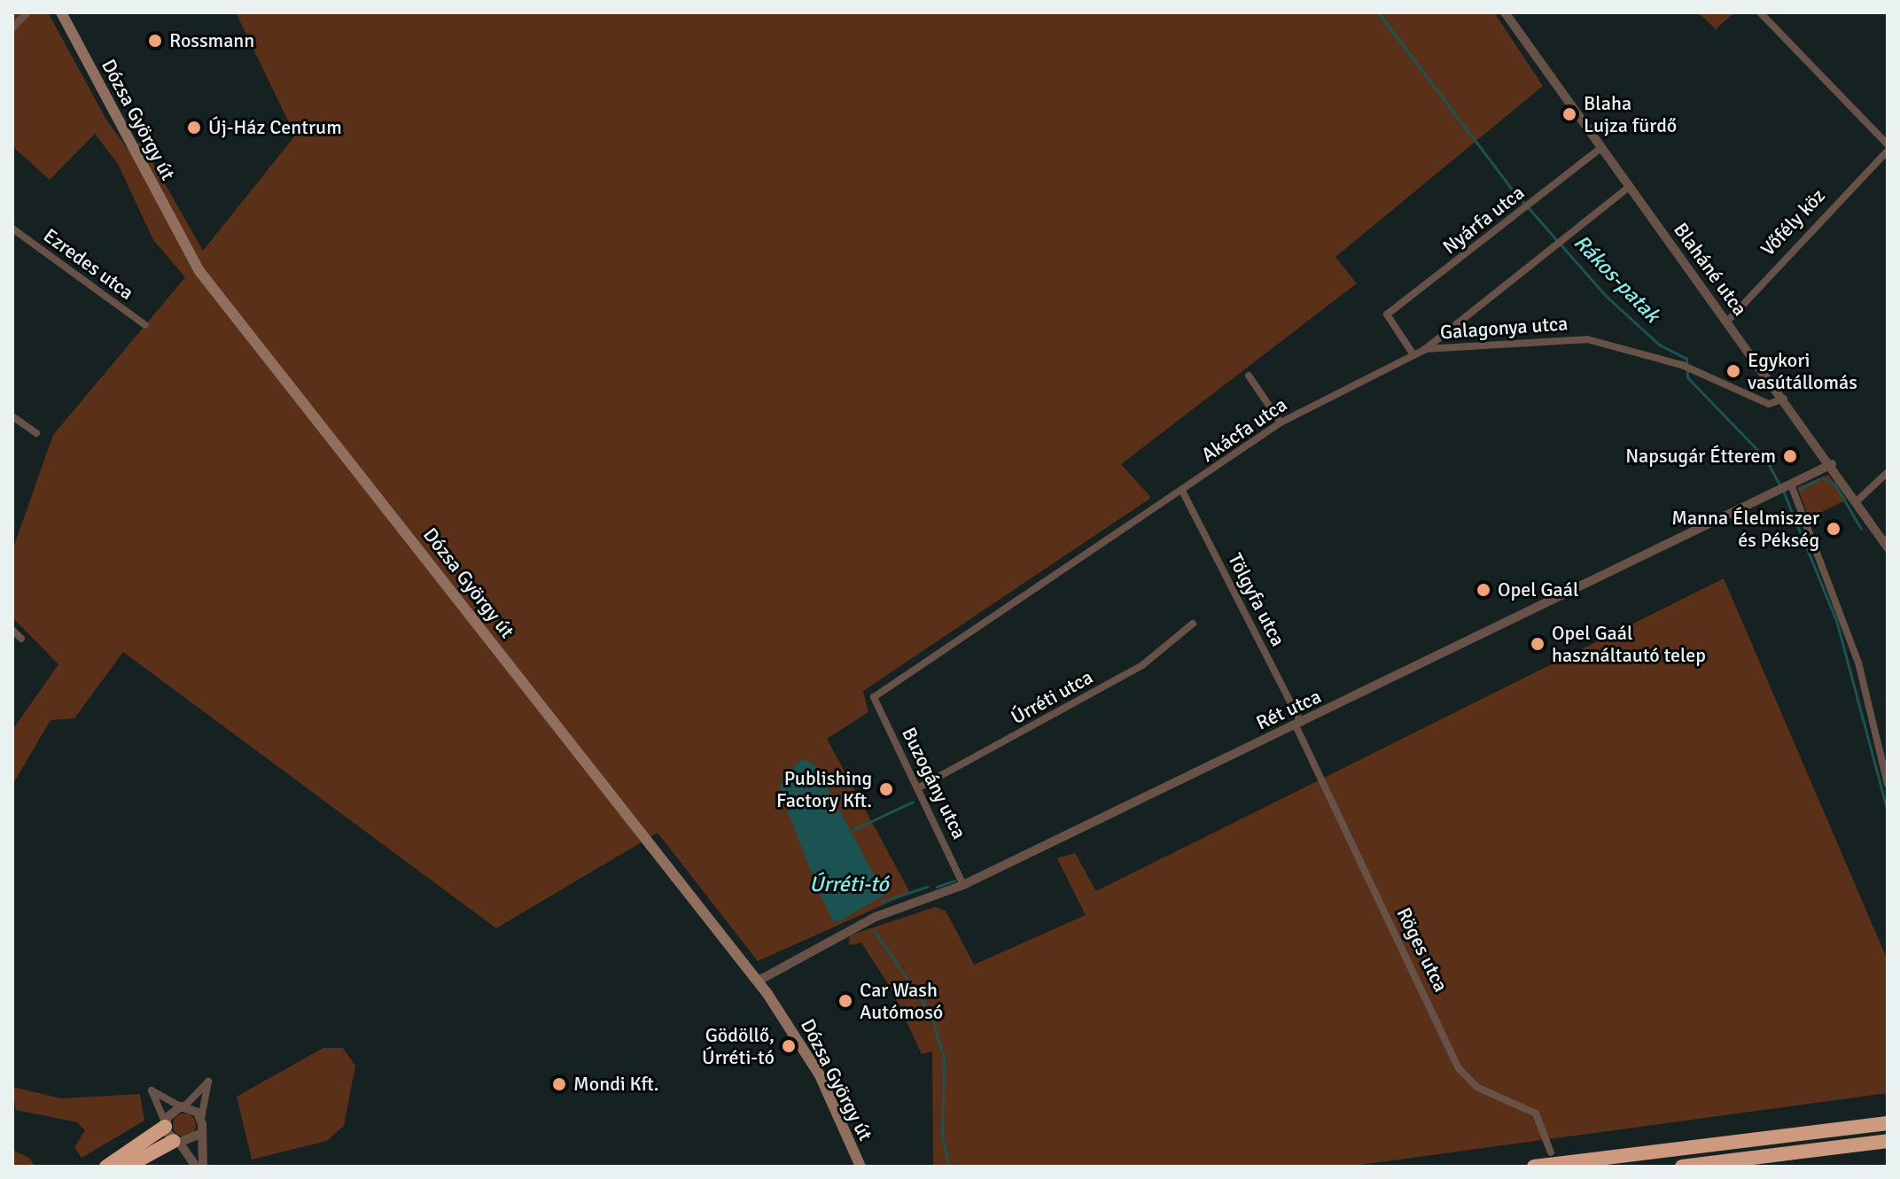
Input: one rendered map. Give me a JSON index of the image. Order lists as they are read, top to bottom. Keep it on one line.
{"streets":{"main road":["Dózsa György út"],"street":["Nyárfa utca","Vőfély köz","Ezredes utca","Blaháné utca","Galagonya utca","Akácfa utca","Tölgyfa utca","Úrréti utca","Rét utca","Buzogány utca","Röges utca"]},"crossings":[["Dózsa György út","Rét utca"],["Nyárfa utca","Blaháné utca"],["Nyárfa utca","Akácfa utca"],["Vőfély köz","Blaháné utca"],["Blaháné utca","Galagonya utca"],["Blaháné utca","Akácfa utca"],["Blaháné utca","Rét utca"],["Galagonya utca","Akácfa utca"],["Akácfa utca","Tölgyfa utca"],["Akácfa utca","Buzogány utca"],["Tölgyfa utca","Rét utca"],["Tölgyfa utca","Röges utca"],["Úrréti utca","Buzogány utca"],["Rét utca","Buzogány utca"],["Rét utca","Röges utca"]],"water":["Rákos-patak","Úrréti-tó"],"places":["Rossmann","Blaha Lujza fürdő","Új-Ház Centrum","Egykori vasútállomás","Napsugár Étterem","Manna Élelmiszer és Pékség","Opel Gaál","Opel Gaál használtautó telep","Publishing Factory Kft.","Car Wash Autómosó","Gödöllő, Úrréti-tó","Mondi Kft."]}
